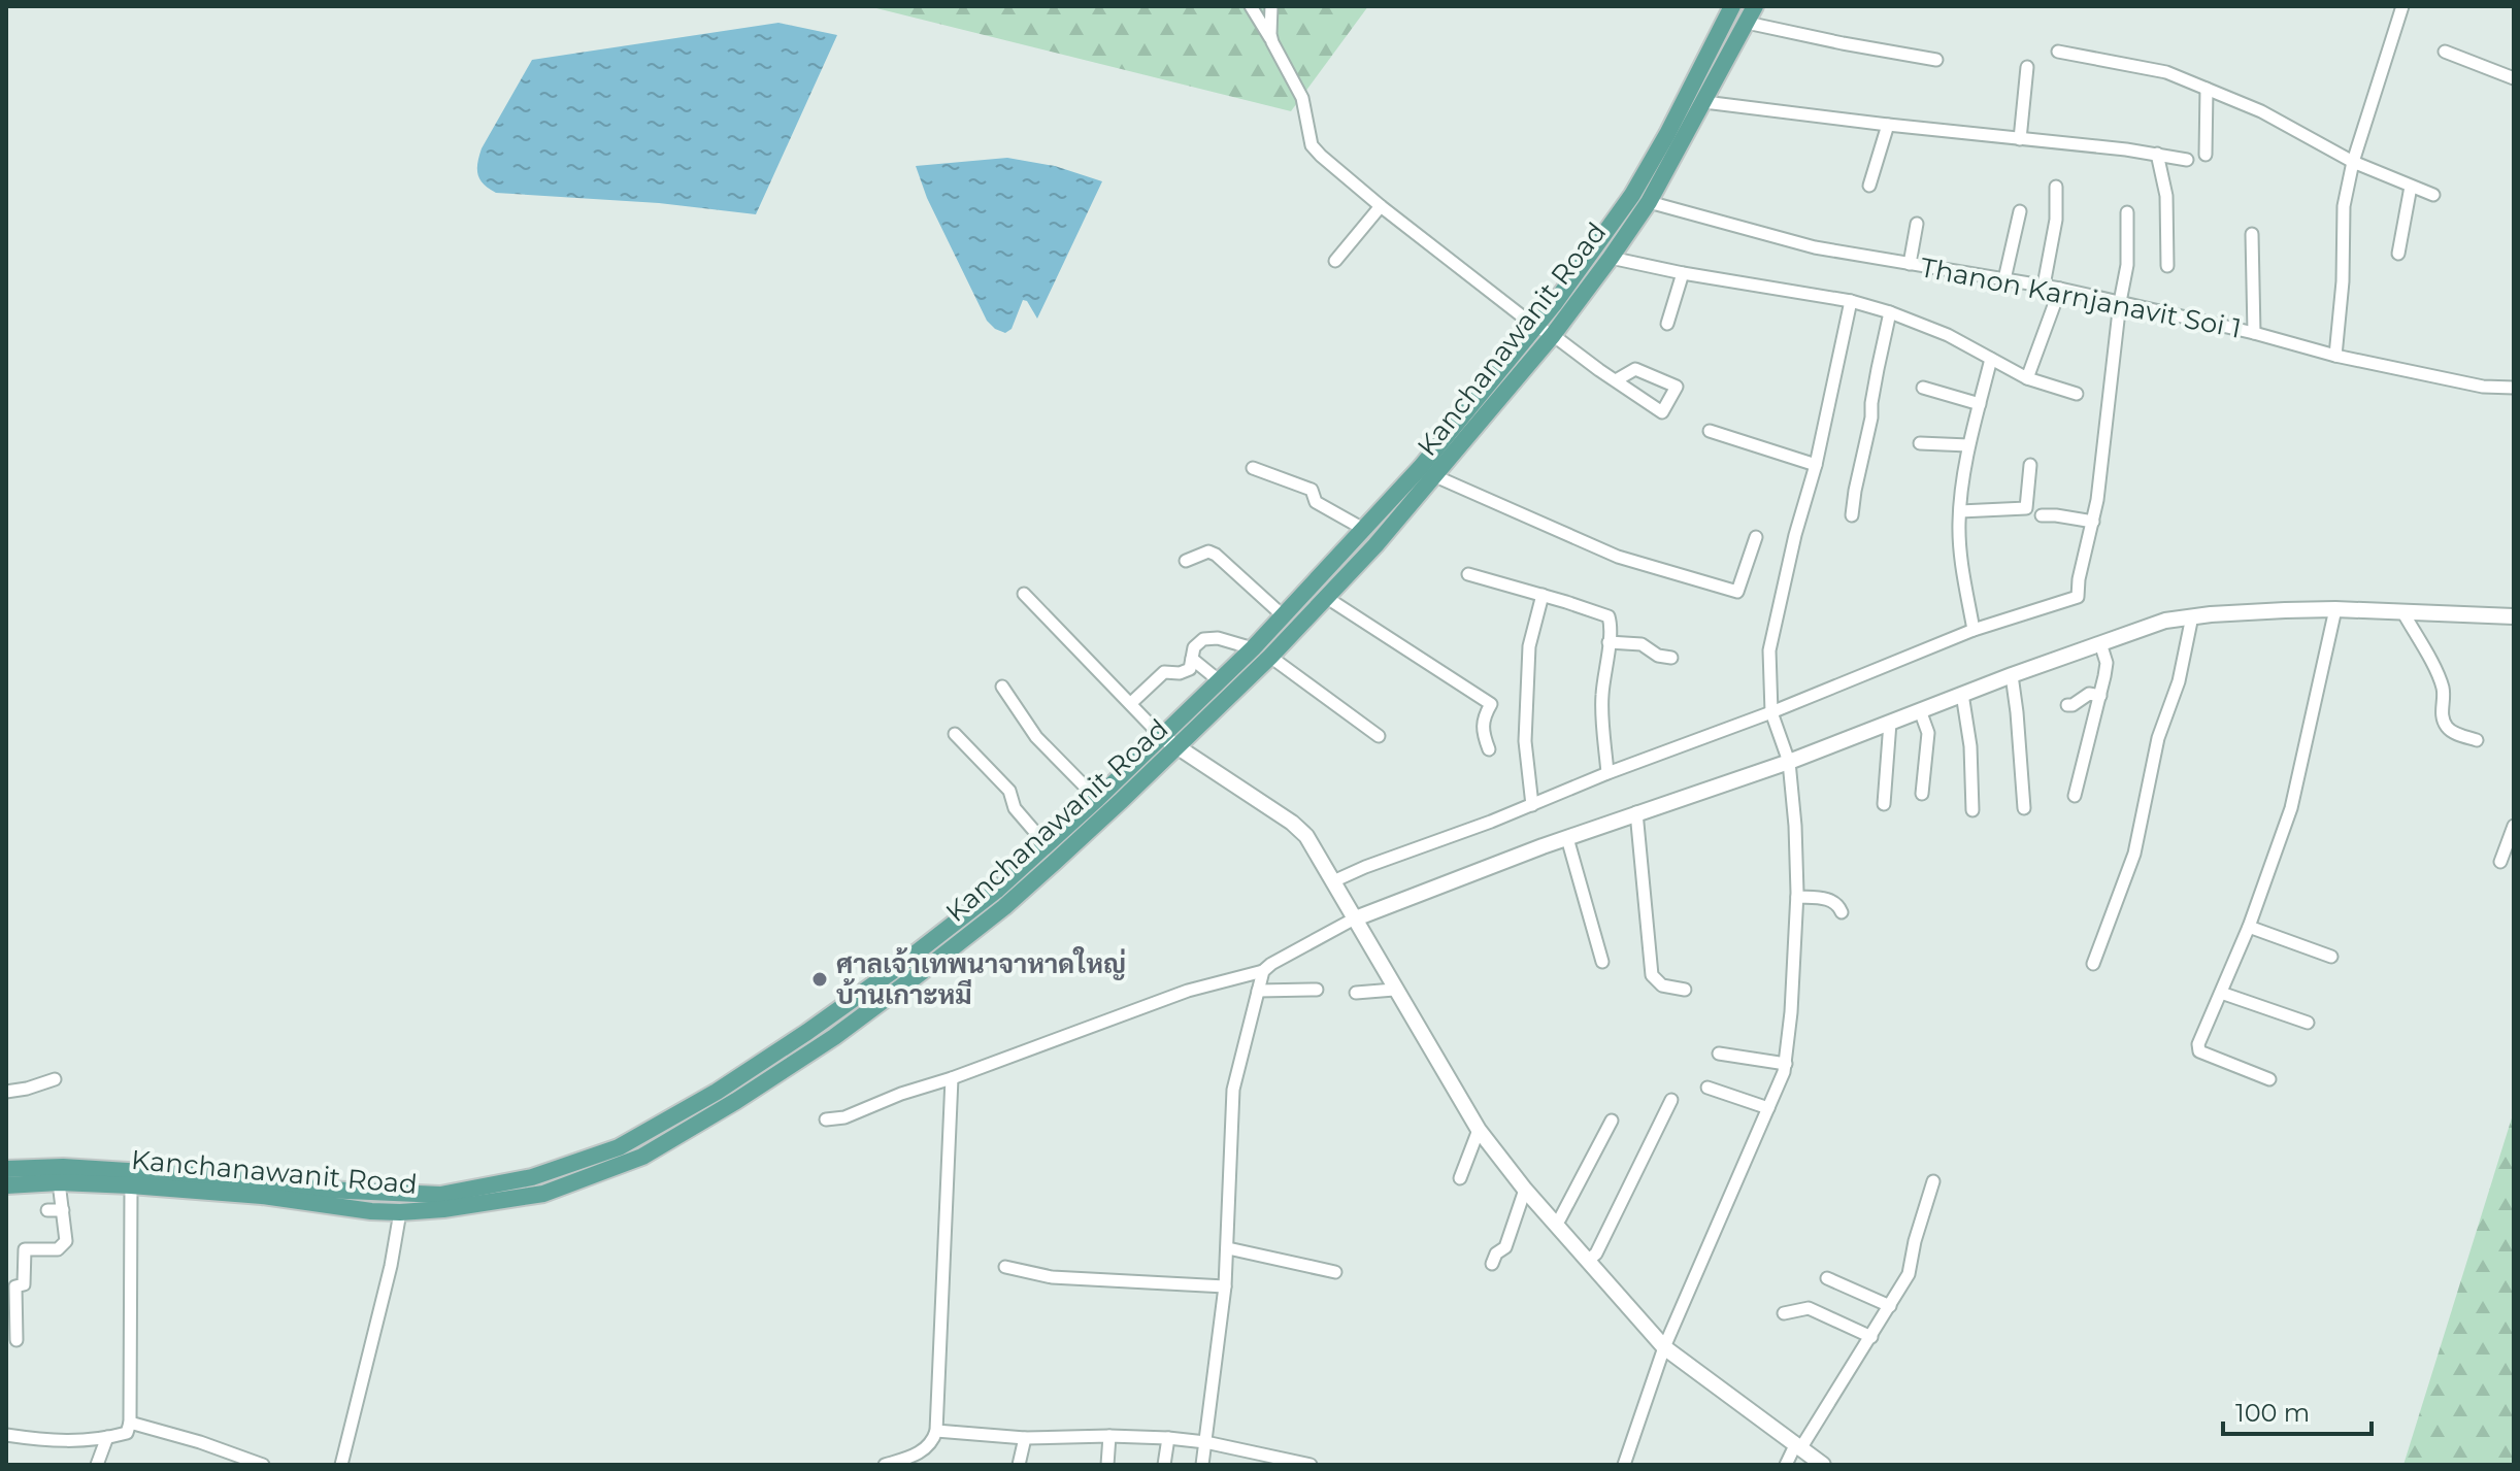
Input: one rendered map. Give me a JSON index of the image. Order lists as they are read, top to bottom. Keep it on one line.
{"streets":{"main road":["Kanchanawanit Road"],"street":["Thanon Karnjanavit Soi 1"]},"crossings":[["Thanon Karnjanavit Soi 1","Kanchanawanit Road"]],"places":["ศาลเจ้าเทพนาจาหาดใหญ่ บ้านเกาะหมี"],"scale_bar":"100 m"}
